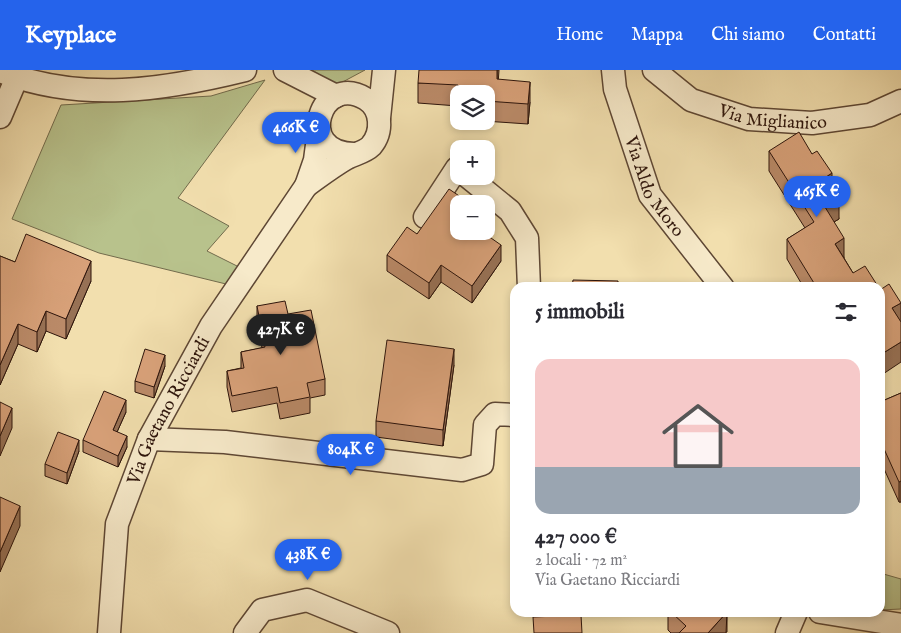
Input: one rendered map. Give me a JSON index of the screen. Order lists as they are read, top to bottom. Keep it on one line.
{"streets":{"street":["Via Miglianico","Via Aldo Moro","Via Gaetano Ricciardi"]},"page":{"header":"Keyplace","nav":["Home","Mappa","Chi siamo","Contatti"],"map_buttons":["+","−"],"price":["466K €","465K €","427K €","804K €","438K €"],"heading":"5 immobili","list":[{"name":"427 000 €","note":"2 locali · 72 m² · Via Gaetano Ricciardi"}]}}
